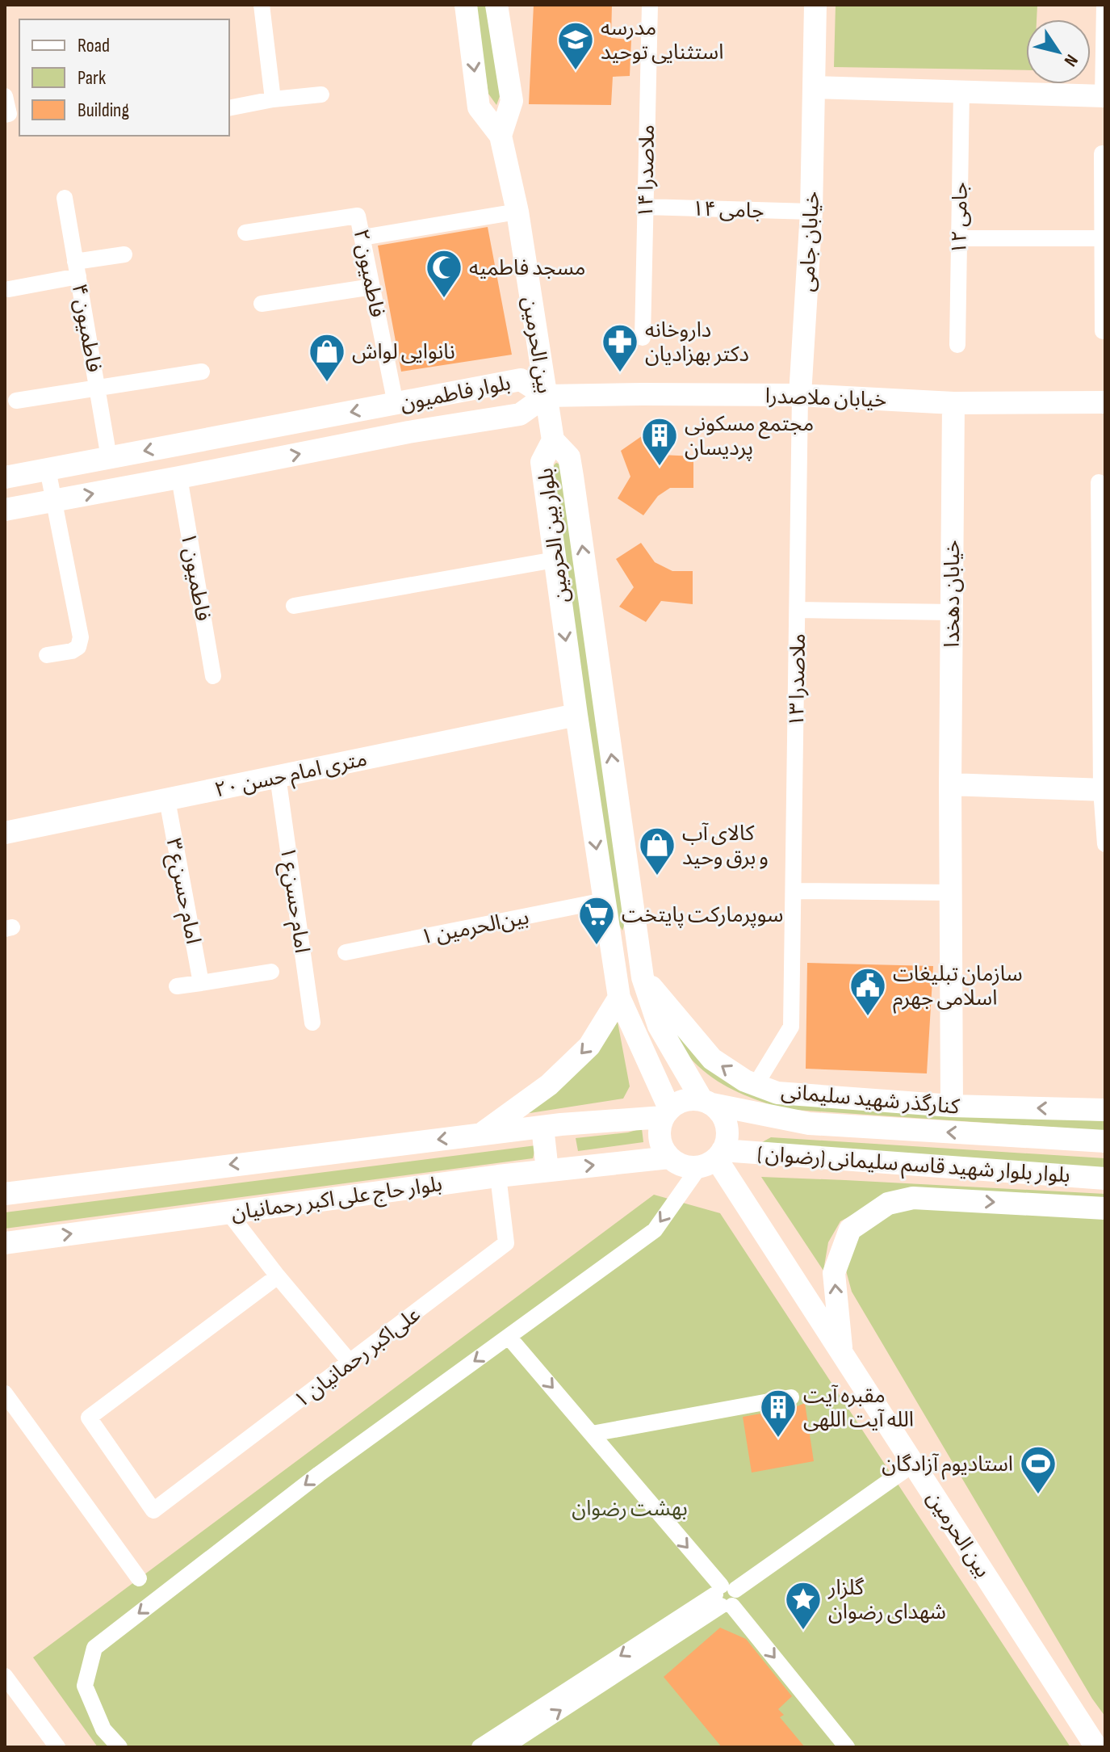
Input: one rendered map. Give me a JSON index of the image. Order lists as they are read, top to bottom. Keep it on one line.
{"streets":{"main road":["خیابان جامی","بین الحرمین","بلوار فاطمیون","خیابان ملاصدرا","بلوار بین الحرمین","خیابان دهخدا","۲۰ متری امام حسن","کنارگذر شهید سلیمانی","بلوار بلوار شهید قاسم سلیمانی (رضوان )","بلوار حاج علی اکبر رحمانیان"],"street":["ملاصدرا ۱۴","جامی ۱۴","جامی ۱۲","فاطمیون ۲","فاطمیون ۴","فاطمیون ۱","ملاصدرا ۱۳","امام حسن‌ع ۳","امام حسن‌ع ۱","بین‌الحرمین ۱","علی‌اکبر رحمانیان ۱"]},"crossings":[["ملاصدرا ۱۴","جامی ۱۴"],["جامی ۱۴","خیابان جامی"],["خیابان جامی","خیابان ملاصدرا"],["خیابان جامی","ملاصدرا ۱۳"],["فاطمیون ۲","بلوار فاطمیون"],["فاطمیون ۴","بلوار فاطمیون"],["بین الحرمین","بلوار فاطمیون"],["بین الحرمین","خیابان ملاصدرا"],["بین الحرمین","بلوار بین الحرمین"],["بین الحرمین","بلوار بلوار شهید قاسم سلیمانی (رضوان )"],["بین الحرمین","بلوار حاج علی اکبر رحمانیان"],["بلوار فاطمیون","خیابان ملاصدرا"],["بلوار فاطمیون","فاطمیون ۱"],["خیابان ملاصدرا","خیابان دهخدا"],["خیابان ملاصدرا","ملاصدرا ۱۳"],["بلوار بین الحرمین","۲۰ متری امام حسن"],["بلوار بین الحرمین","بین‌الحرمین ۱"],["بلوار بین الحرمین","کنارگذر شهید سلیمانی"],["بلوار بین الحرمین","بلوار بلوار شهید قاسم سلیمانی (رضوان )"],["بلوار بین الحرمین","بلوار حاج علی اکبر رحمانیان"],["خیابان دهخدا","کنارگذر شهید سلیمانی"],["ملاصدرا ۱۳","کنارگذر شهید سلیمانی"],["۲۰ متری امام حسن","امام حسن‌ع ۳"],["۲۰ متری امام حسن","امام حسن‌ع ۱"],["بلوار بلوار شهید قاسم سلیمانی (رضوان )","بلوار حاج علی اکبر رحمانیان"],["بلوار حاج علی اکبر رحمانیان","علی‌اکبر رحمانیان ۱"]],"one_way":["کنارگذر شهید سلیمانی"],"parks":["بهشت رضوان"],"places":{"school or university":["مدرسه استثنایی توحید"],"mosque":["مسجد فاطمیه"],"pharmacy":["داروخانه دکتر بهزادیان"],"shop":["نانوایی لواش","کالای آب و برق وحید"],"building":["مجتمع مسکونی پردیسان","مقبره آیت الله آیت اللهی"],"supermarket":["سوپرمارکت پایتخت"],"public building":["سازمان تبلیغات اسلامی جهرم"],"sports":["استادیوم آزادگان"],"place":["گلزار شهدای رضوان"]},"legend":["Road","Park","Building"],"north":"bottom right"}
